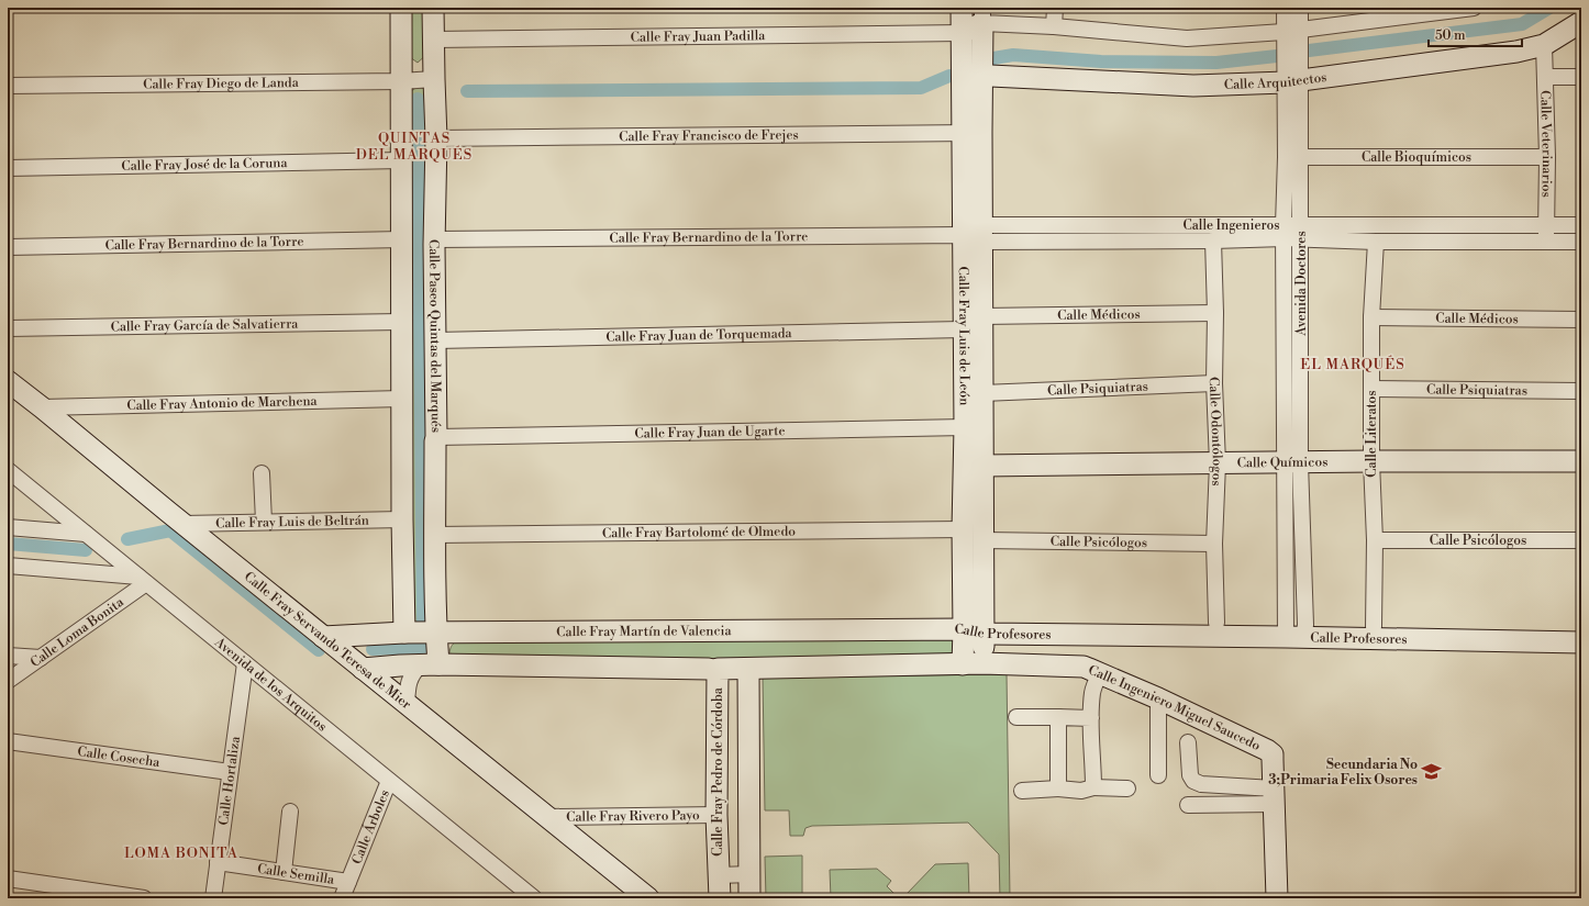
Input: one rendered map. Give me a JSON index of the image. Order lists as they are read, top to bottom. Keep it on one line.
{"streets":{"street":["Calle Fray Juan Padilla","Calle Arquitectos","Calle Fray Diego de Landa","Calle Fray Francisco de Frejes","Calle Veterinarios","Calle Bioquímicos","Calle Fray José de la Coruna","Calle Ingenieros","Calle Fray Bernardino de la Torre","Avenida Doctores","Calle Médicos","Calle Fray García de Salvatierra","Calle Fray Juan de Torquemada","Calle Paseo Quintas del Marqués","Calle Fray Luis de León","Calle Psiquiatras","Calle Fray Antonio de Marchena","Calle Fray Juan de Ugarte","Calle Odontólogos","Calle Literatos","Calle Químicos","Calle Fray Luis de Beltrán","Calle Fray Bartolomé de Olmedo","Calle Psicólogos","Calle Profesores","Calle Fray Martín de Valencia","Calle Loma Bonita","Calle Fray Servando Teresa de Mier","Avenida de los Arquitos","Calle Ingeniero Miguel Saucedo","Calle Cosecha","Calle Fray Pedro de Córdoba","Calle Hortaliza","Calle Fray Rivero Payo","Calle Árboles","Calle Semilla"]},"crossings":[["Calle Fray Juan Padilla","Calle Paseo Quintas del Marqués"],["Calle Fray Juan Padilla","Calle Fray Luis de León"],["Calle Arquitectos","Calle Veterinarios"],["Calle Arquitectos","Avenida Doctores"],["Calle Arquitectos","Calle Fray Luis de León"],["Calle Fray Diego de Landa","Calle Paseo Quintas del Marqués"],["Calle Fray Francisco de Frejes","Calle Paseo Quintas del Marqués"],["Calle Fray Francisco de Frejes","Calle Fray Luis de León"],["Calle Veterinarios","Calle Bioquímicos"],["Calle Veterinarios","Calle Ingenieros"],["Calle Bioquímicos","Avenida Doctores"],["Calle Ingenieros","Calle Fray Bernardino de la Torre"],["Calle Ingenieros","Avenida Doctores"],["Calle Ingenieros","Calle Fray Luis de León"],["Calle Ingenieros","Calle Odontólogos"],["Calle Ingenieros","Calle Literatos"],["Calle Fray Bernardino de la Torre","Calle Paseo Quintas del Marqués"],["Calle Fray Bernardino de la Torre","Calle Fray Luis de León"],["Avenida Doctores","Calle Químicos"],["Avenida Doctores","Calle Profesores"],["Calle Médicos","Calle Fray Luis de León"],["Calle Médicos","Calle Odontólogos"],["Calle Médicos","Calle Literatos"],["Calle Fray Juan de Torquemada","Calle Paseo Quintas del Marqués"],["Calle Fray Juan de Torquemada","Calle Fray Luis de León"],["Calle Paseo Quintas del Marqués","Calle Fray Juan de Ugarte"],["Calle Paseo Quintas del Marqués","Calle Fray Bartolomé de Olmedo"],["Calle Paseo Quintas del Marqués","Calle Fray Martín de Valencia"],["Calle Fray Luis de León","Calle Psiquiatras"],["Calle Fray Luis de León","Calle Fray Juan de Ugarte"],["Calle Fray Luis de León","Calle Químicos"],["Calle Fray Luis de León","Calle Fray Bartolomé de Olmedo"],["Calle Fray Luis de León","Calle Psicólogos"],["Calle Fray Luis de León","Calle Profesores"],["Calle Fray Luis de León","Calle Fray Martín de Valencia"],["Calle Fray Luis de León","Calle Ingeniero Miguel Saucedo"],["Calle Psiquiatras","Calle Odontólogos"],["Calle Psiquiatras","Calle Literatos"],["Calle Fray Antonio de Marchena","Calle Fray Servando Teresa de Mier"],["Calle Odontólogos","Calle Químicos"],["Calle Odontólogos","Calle Psicólogos"],["Calle Odontólogos","Calle Profesores"],["Calle Literatos","Calle Químicos"],["Calle Literatos","Calle Psicólogos"],["Calle Literatos","Calle Profesores"],["Calle Fray Luis de Beltrán","Calle Fray Servando Teresa de Mier"],["Calle Profesores","Calle Fray Martín de Valencia"],["Calle Fray Martín de Valencia","Calle Fray Servando Teresa de Mier"],["Calle Loma Bonita","Avenida de los Arquitos"],["Calle Fray Servando Teresa de Mier","Calle Fray Rivero Payo"],["Avenida de los Arquitos","Calle Hortaliza"],["Avenida de los Arquitos","Calle Árboles"],["Calle Cosecha","Calle Hortaliza"],["Calle Fray Pedro de Córdoba","Calle Fray Rivero Payo"],["Calle Hortaliza","Calle Semilla"],["Calle Árboles","Calle Semilla"]],"districts":["QUINTAS DEL MARQUÉS","EL MARQUÉS","LOMA BONITA"],"places":{"school or university":["Secundaria No 3;Primaria Felix Osores"]},"scale_bar":"50 m"}
